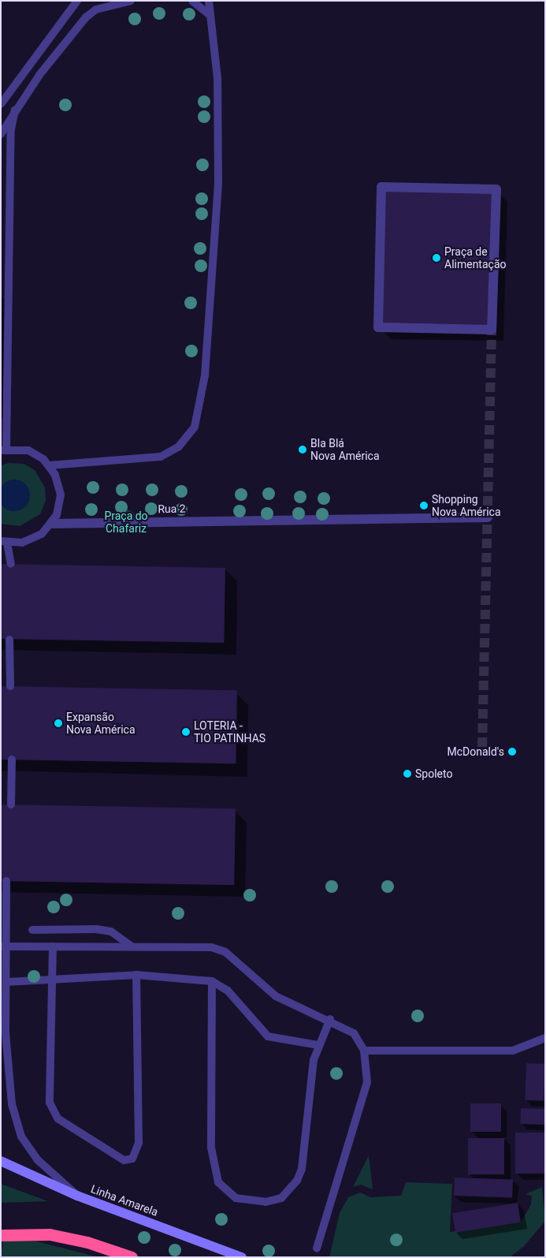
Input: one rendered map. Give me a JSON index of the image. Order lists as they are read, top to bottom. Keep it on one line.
{"streets":{"main road":["Linha Amarela"],"street":["Rua 2"]},"parks":["Praça do Chafariz"],"places":["Praça de Alimentação","Bla Blá Nova América","Shopping Nova América","Expansão Nova América","LOTERIA - TIO PATINHAS","McDonald's","Spoleto"]}
